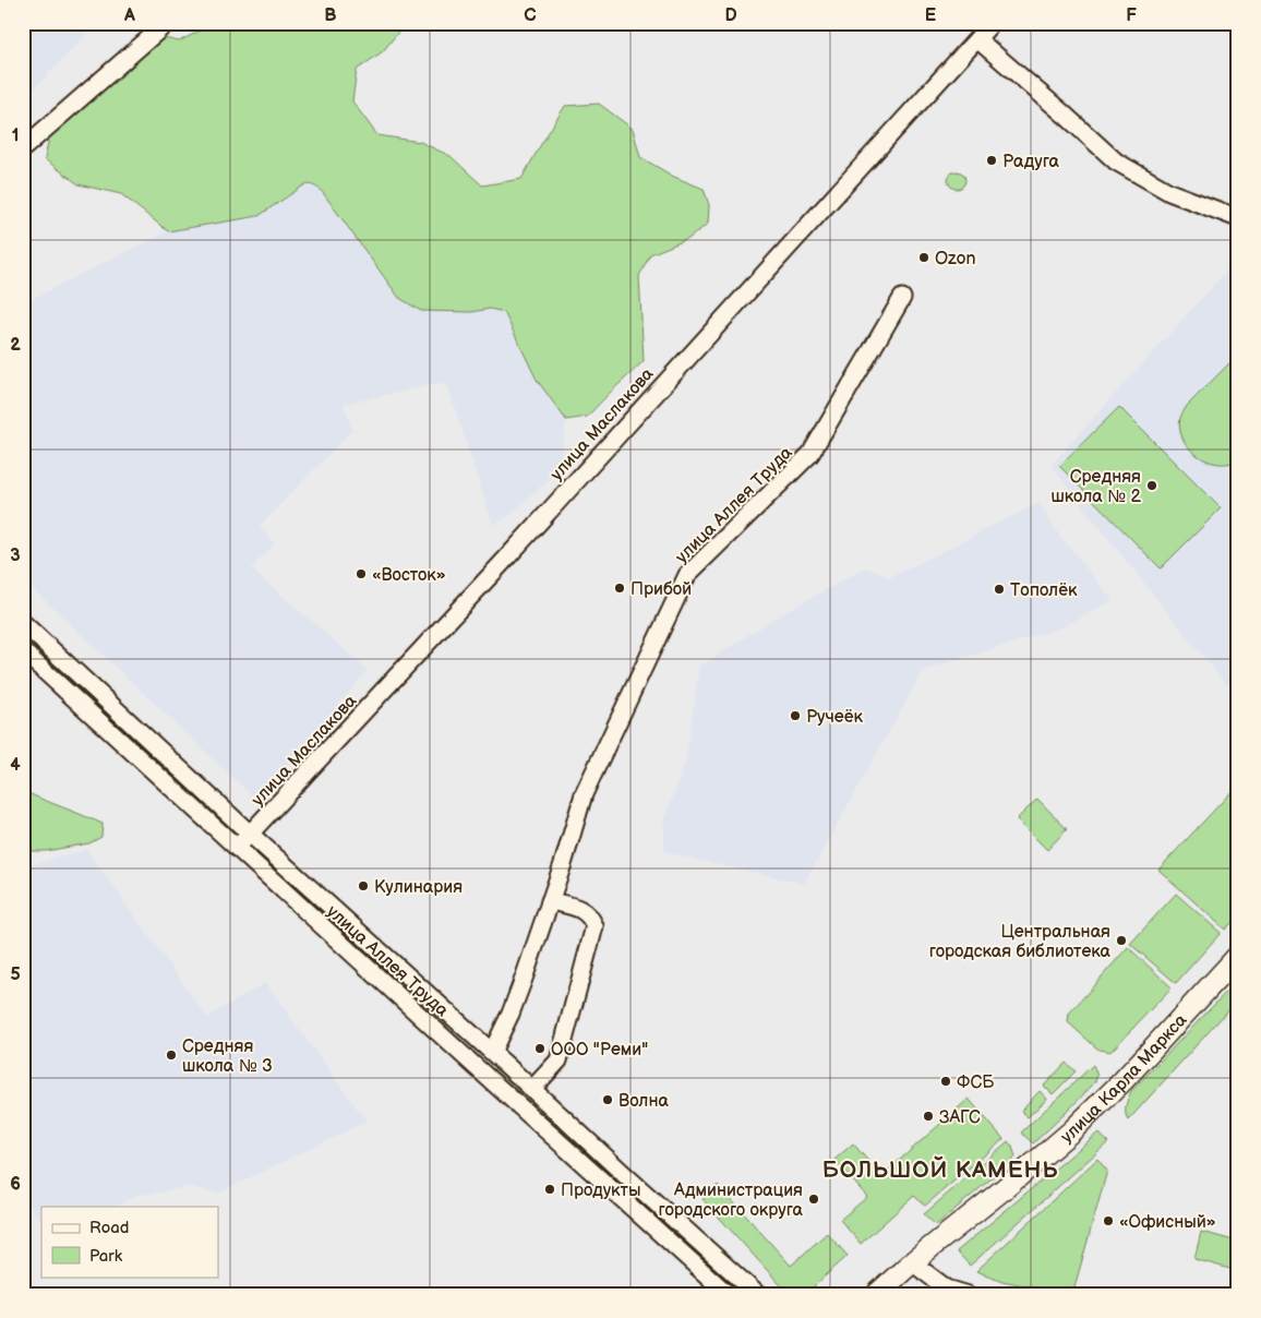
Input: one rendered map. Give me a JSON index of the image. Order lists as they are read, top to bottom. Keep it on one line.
{"streets":{"main road":["улица Карла Маркса"],"street":["улица Маслакова","улица Аллея Труда"]},"crossings":[["улица Маслакова","улица Аллея Труда"]],"districts":["БОЛЬШОЙ КАМЕНЬ"],"places":["Радуга","Ozon","Средняя школа № 2","«Восток»","Прибой","Тополёк","Ручеёк","Кулинария","Центральная городская библиотека","ООО \"Реми\"","Средняя школа № 3","ФСБ","Волна","ЗАГС","Продукты","Администрация городского округа","«Офисный»"],"legend":["Road","Park"],"grid":{"columns":["A","B","C","D","E","F"],"rows":["1","2","3","4","5","6"]}}
